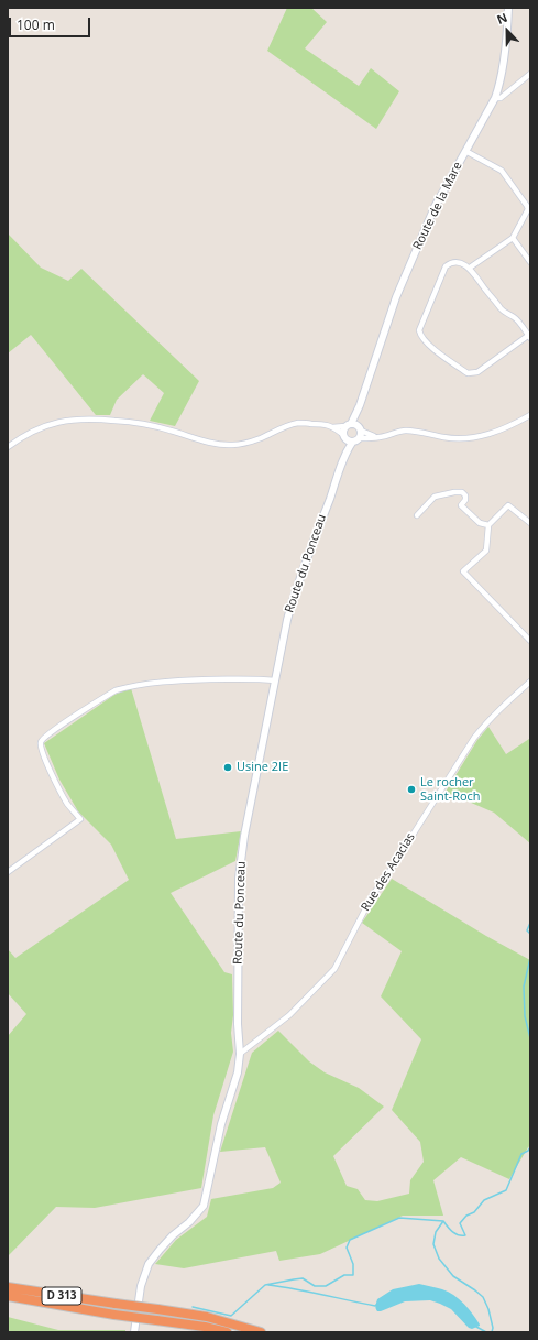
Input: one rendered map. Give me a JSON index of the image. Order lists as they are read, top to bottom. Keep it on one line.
{"streets":{"highway":["D 313"],"street":["Route de la Mare","Route du Ponceau","Rue des Acacias"]},"crossings":[["Route de la Mare","Route du Ponceau"],["Route du Ponceau","Rue des Acacias"]],"places":["Usine 2IE","Le rocher Saint-Roch"],"scale_bar":"100 m","north":"top"}
